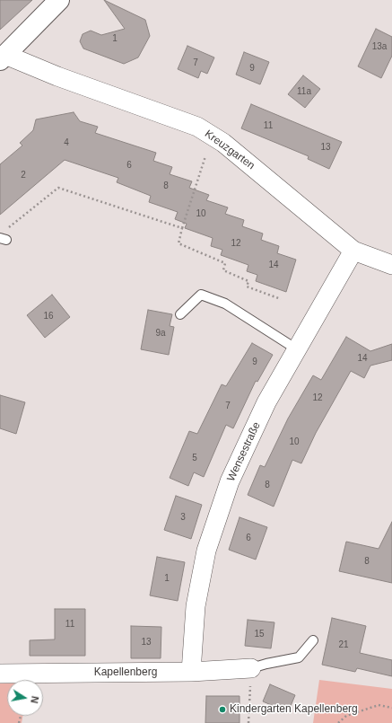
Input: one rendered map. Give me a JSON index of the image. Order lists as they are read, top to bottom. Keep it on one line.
{"streets":{"street":["Kreuzgarten","Wensestraße","Kapellenberg"]},"crossings":[["Kreuzgarten","Wensestraße"],["Wensestraße","Kapellenberg"]],"places":["Kindergarten Kapellenberg"],"house_numbers":["1","13a","7","9","11a","11","4","13","6","2","8","10","12","14","16","9a","14","9","12","7","10","5","8","3","6","8","1","11","15","13","21"],"north":"right"}
